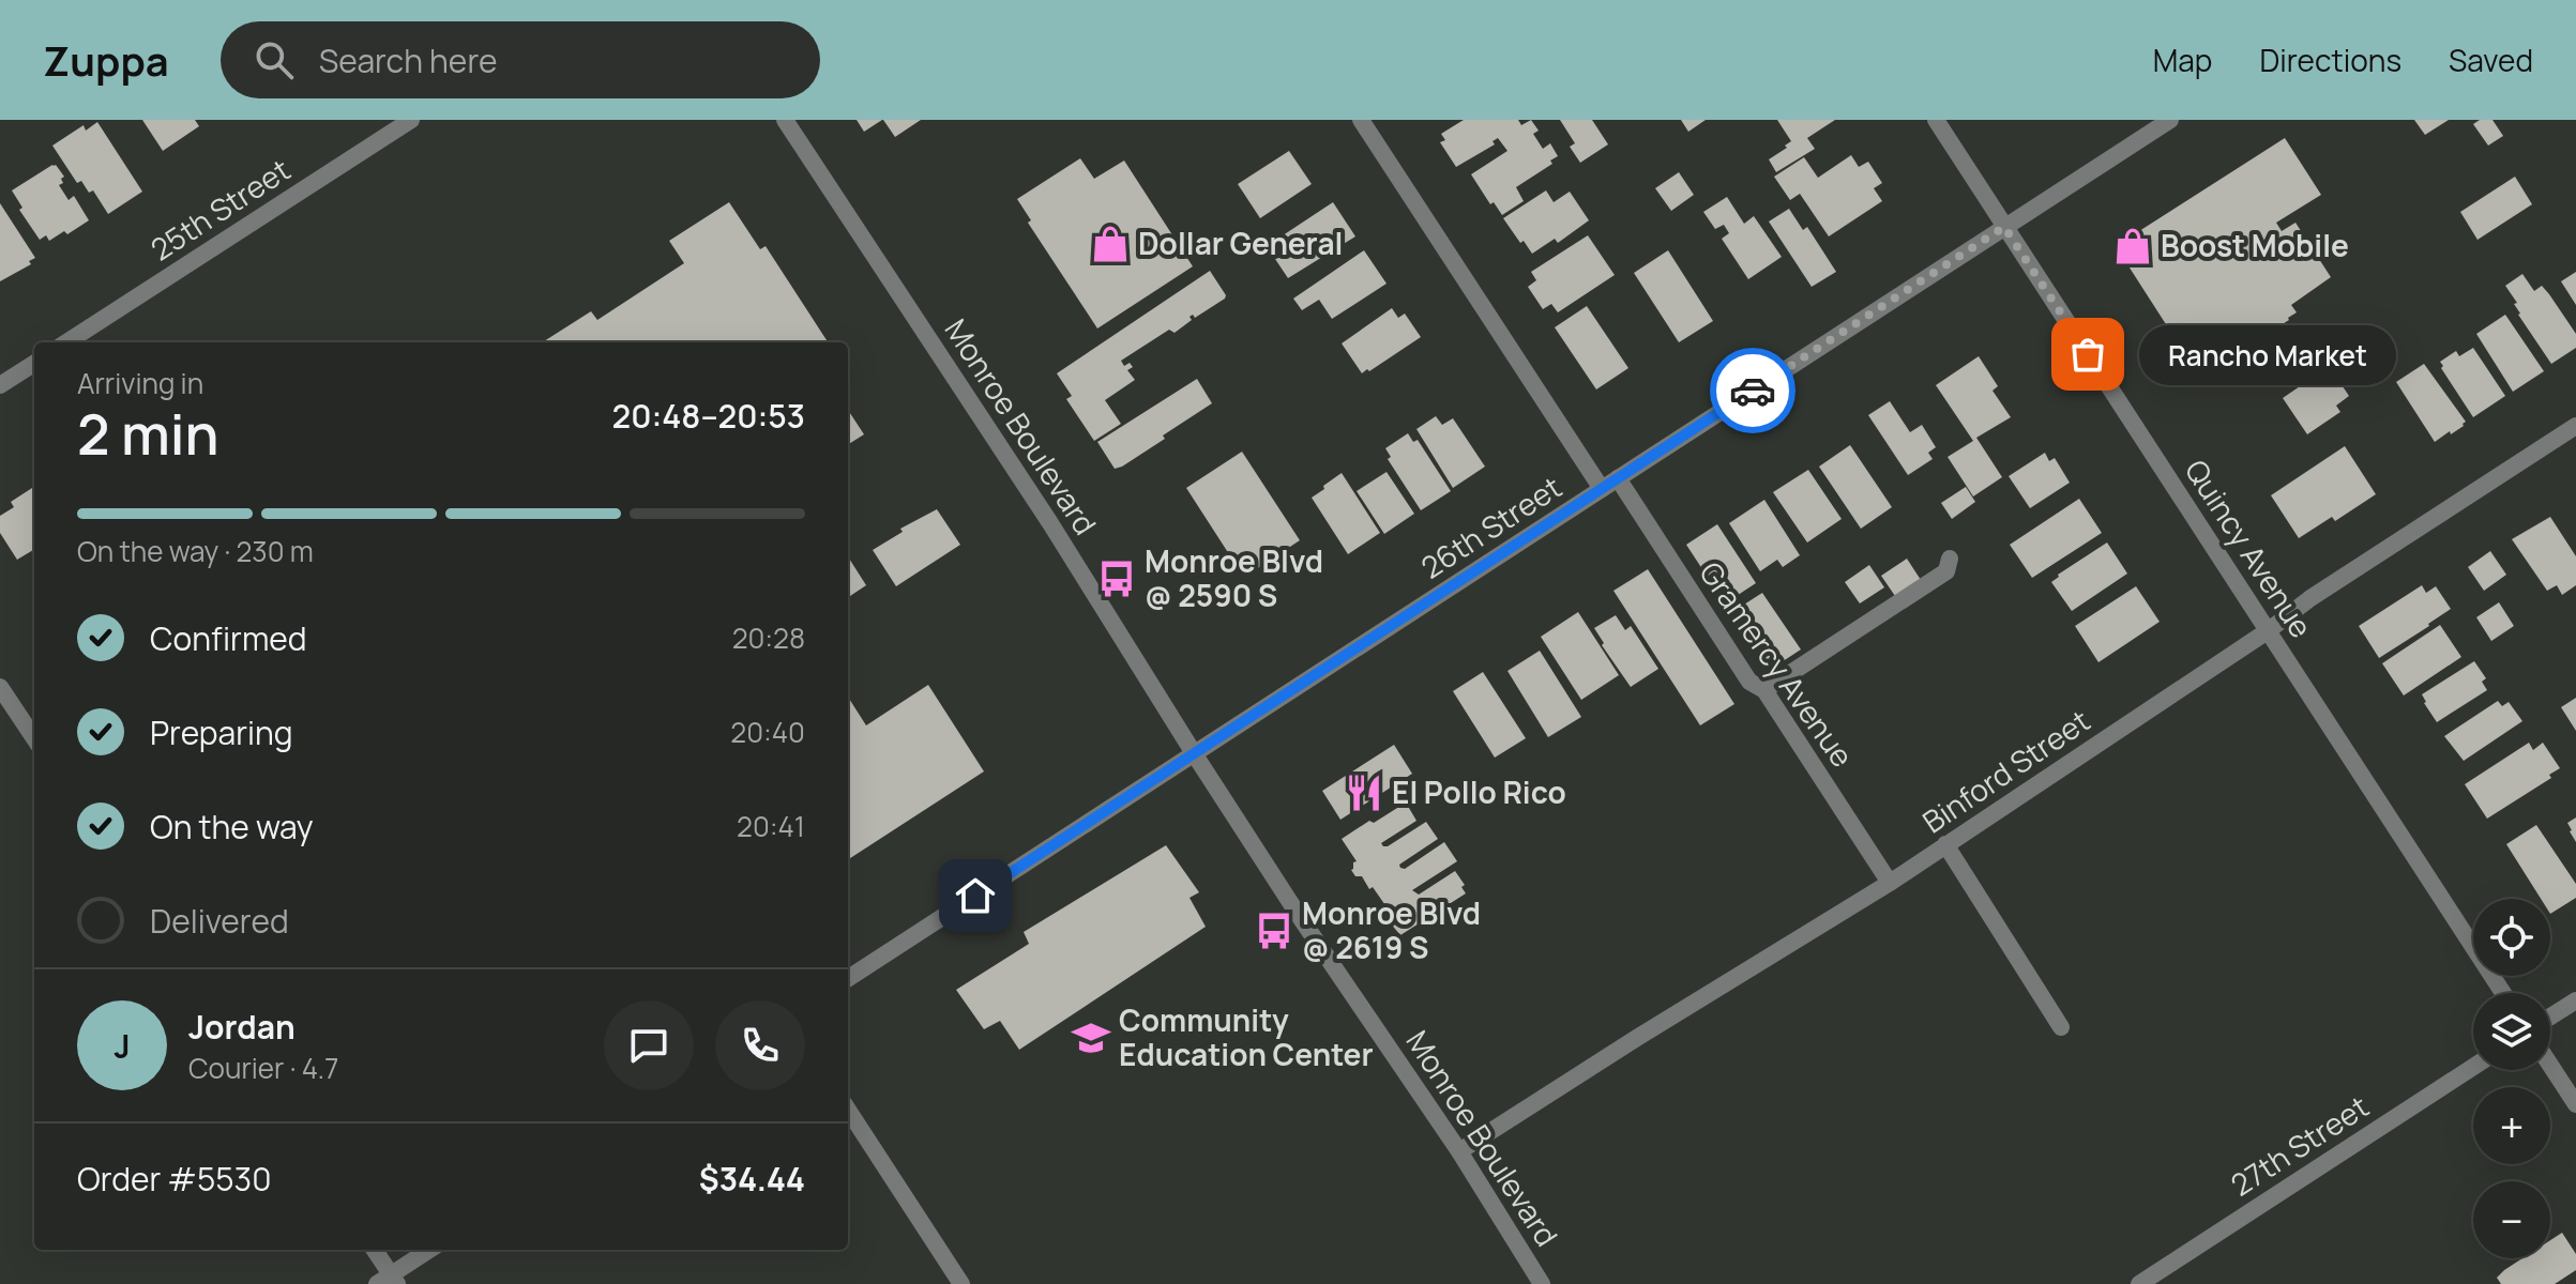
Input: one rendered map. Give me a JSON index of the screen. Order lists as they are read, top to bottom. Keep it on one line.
{"streets":{"street":["25th Street","Monroe Boulevard","26th Street","Quincy Avenue","Gramercy Avenue","Binford Street","27th Street"]},"crossings":[["Monroe Boulevard","26th Street"],["Monroe Boulevard","Binford Street"],["26th Street","Quincy Avenue"],["26th Street","Gramercy Avenue"],["Quincy Avenue","Binford Street"],["Gramercy Avenue","Binford Street"]],"places":{"shop":["Dollar General","Boost Mobile"],"other":["Rancho Market"],"bus stop":["Monroe Blvd @ 2590 S","Monroe Blvd @ 2619 S"],"restaurant":["El Pollo Rico"],"school or university":["Community Education Center"]},"page":{"header":"Zuppa","search":"Search here","nav":["Map","Directions","Saved"],"bubble":"Rancho Market","heading":["2 min","Arriving in","20:48–20:53"],"panel":["Jordan","Courier · 4.7","Order #5530","$34.44"],"bar":"On the way · 230 m","list":[["Confirmed","20:28"],["Preparing","20:40"],["On the way","20:41"],"Delivered"],"map_buttons":["+","−"],"round":"J"}}
